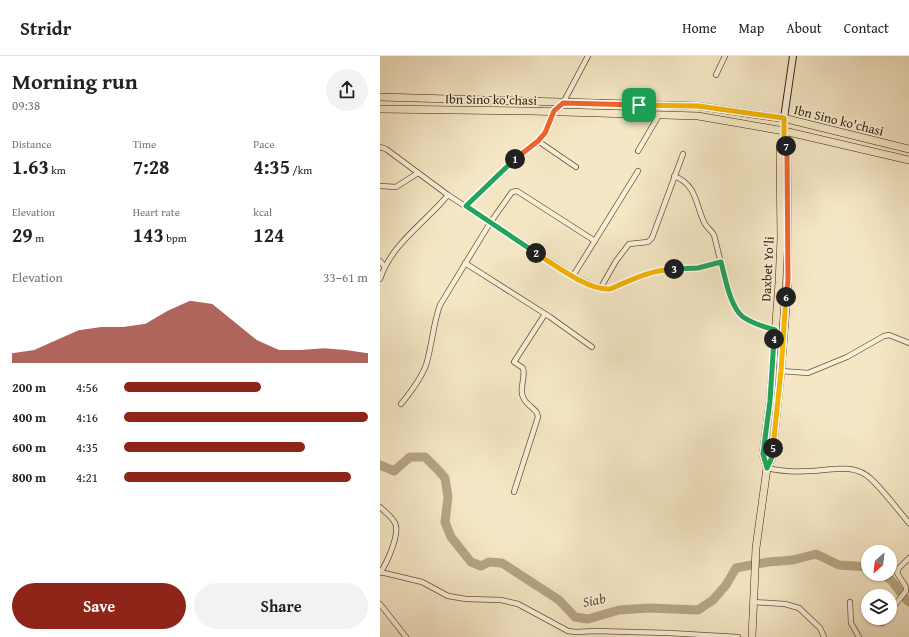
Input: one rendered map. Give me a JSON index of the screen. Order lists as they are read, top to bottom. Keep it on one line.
{"streets":{"main road":["Ibn Sino ko'chasi","Daxbet Yo'li"]},"crossings":[["Ibn Sino ko'chasi","Daxbet Yo'li"]],"water":["Siab"],"north":"bottom left","page":{"header":"Stridr","nav":["Home","Map","About","Contact"],"heading":["Morning run","09:38"],"stats":[["Distance","1.63 km"],["Time","7:28"],["Pace","4:35 /km"],["Elevation","29 m"],["Heart rate","143 bpm"],["kcal","124"]],"pins":["7","1","2","3","6","4","5"],"chart":["Elevation","33–61 m"],"list":[{"name":"200 m","note":"4:56"},{"name":"400 m","note":"4:16"},{"name":"600 m","note":"4:35"},{"name":"800 m","note":"4:21"}],"buttons":["Save","Share"]}}
